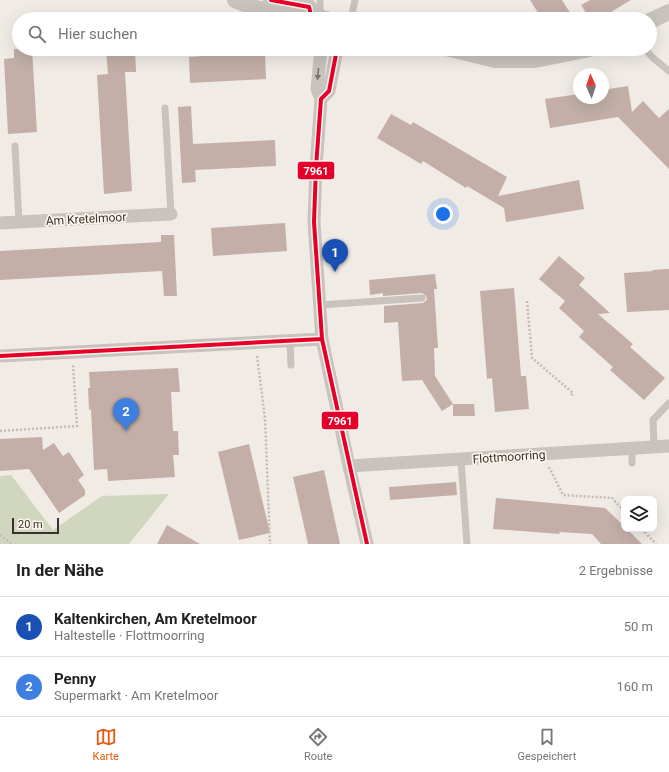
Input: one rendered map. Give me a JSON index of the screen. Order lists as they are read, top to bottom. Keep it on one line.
{"streets":{"street":["Am Kretelmoor","Flottmoorring"]},"lines":["transit line 7961"],"scale_bar":"20 m","north":"top","page":{"search":"Hier suchen","pins":["1","2"],"scale":"20 m","heading":["In der Nähe","2 Ergebnisse"],"list":[{"mark":"1","name":"Kaltenkirchen, Am Kretelmoor","note":"Haltestelle · Flottmoorring","value":"50 m"},{"mark":"2","name":"Penny","note":"Supermarkt · Am Kretelmoor","value":"160 m"}],"nav":["Karte","Route","Gespeichert"]}}
